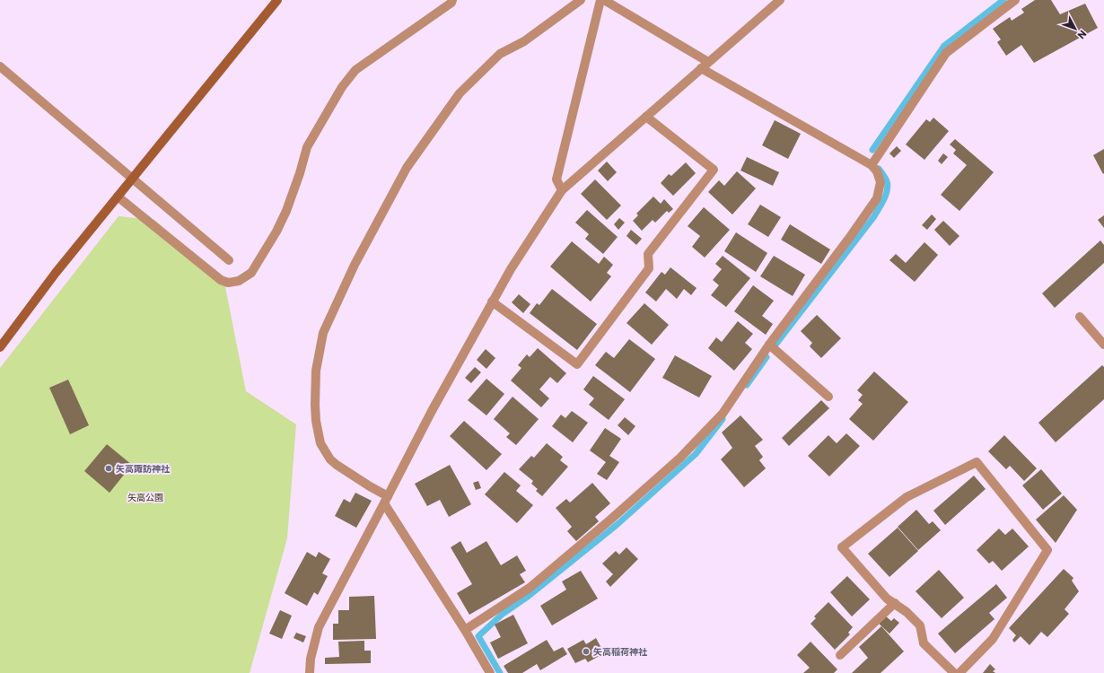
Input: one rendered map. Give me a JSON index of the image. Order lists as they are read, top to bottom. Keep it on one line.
{"parks":["矢高公園"],"places":["矢高諏訪神社","矢高稲荷神社"],"north":"bottom right"}
